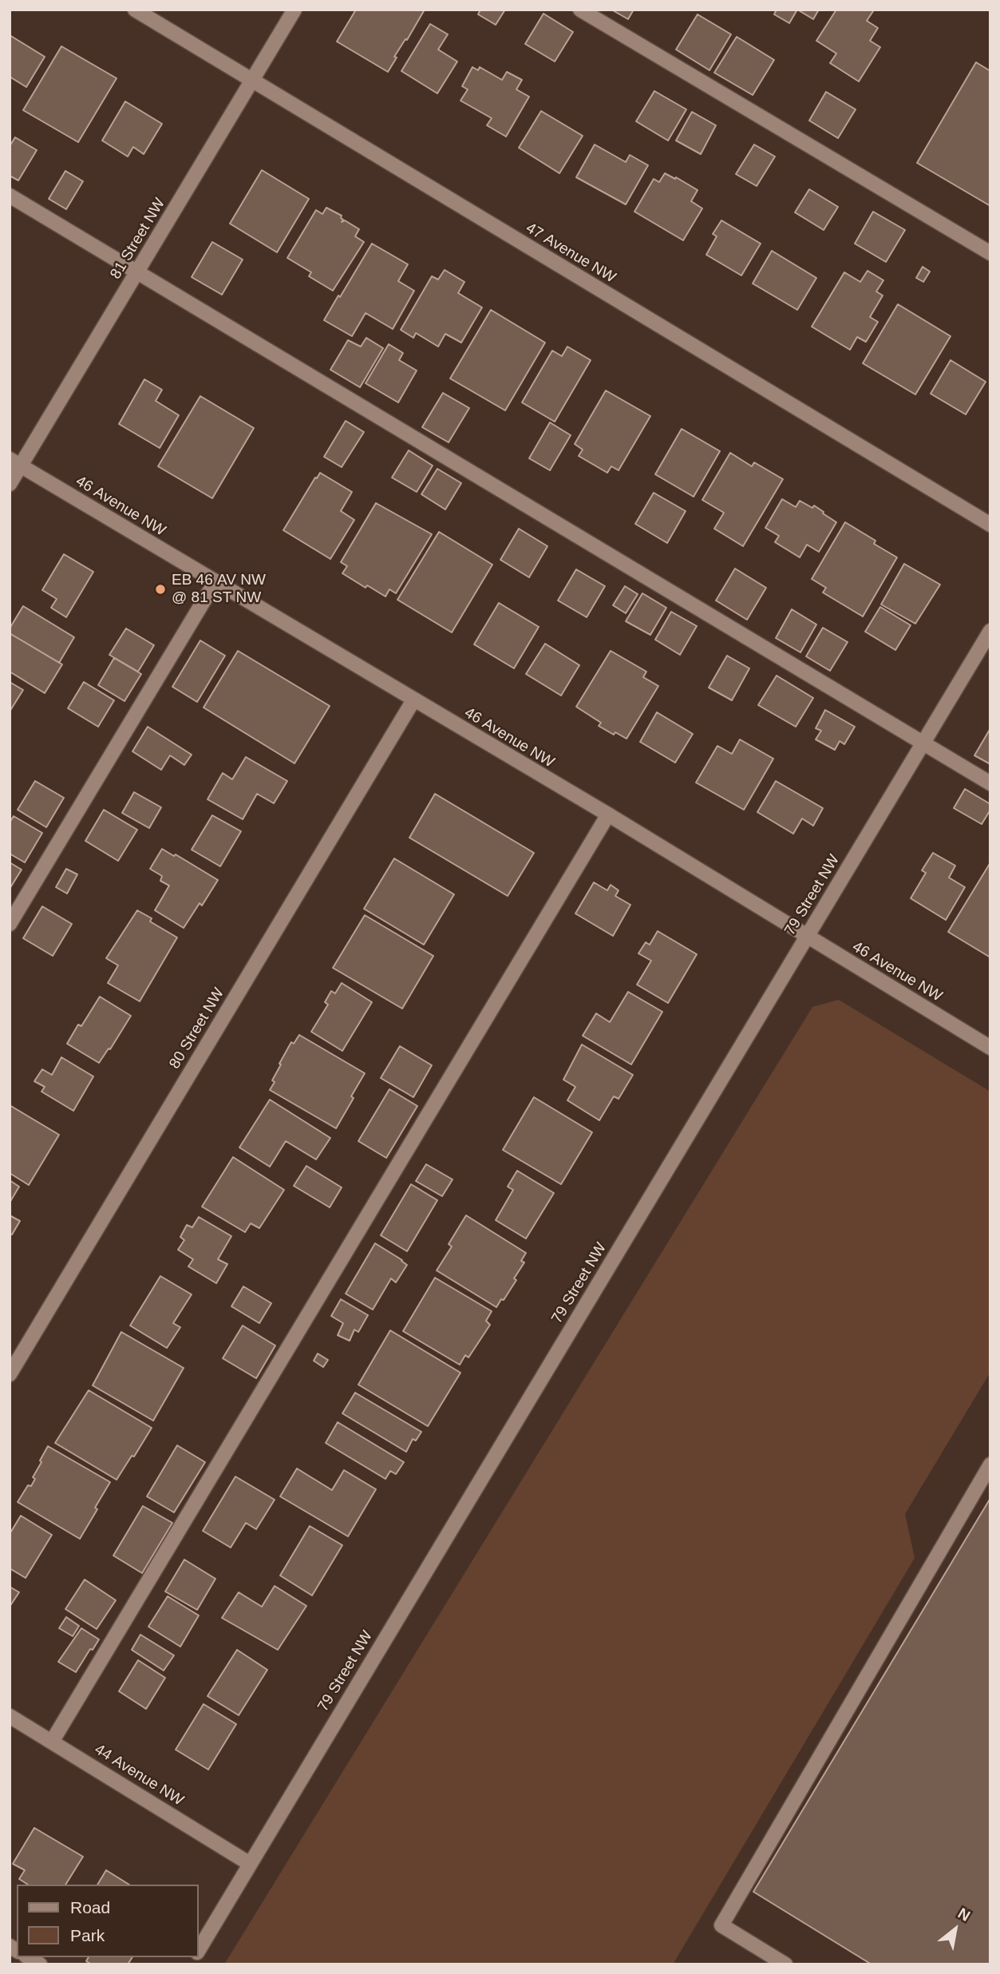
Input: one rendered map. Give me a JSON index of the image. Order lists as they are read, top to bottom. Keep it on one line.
{"streets":{"street":["81 Street NW","47 Avenue NW","46 Avenue NW","79 Street NW","80 Street NW","44 Avenue NW"]},"crossings":[["81 Street NW","47 Avenue NW"],["81 Street NW","46 Avenue NW"],["46 Avenue NW","79 Street NW"],["46 Avenue NW","80 Street NW"],["79 Street NW","44 Avenue NW"]],"places":["EB 46 AV NW @ 81 ST NW"],"legend":["Road","Park"],"north":"top right"}
